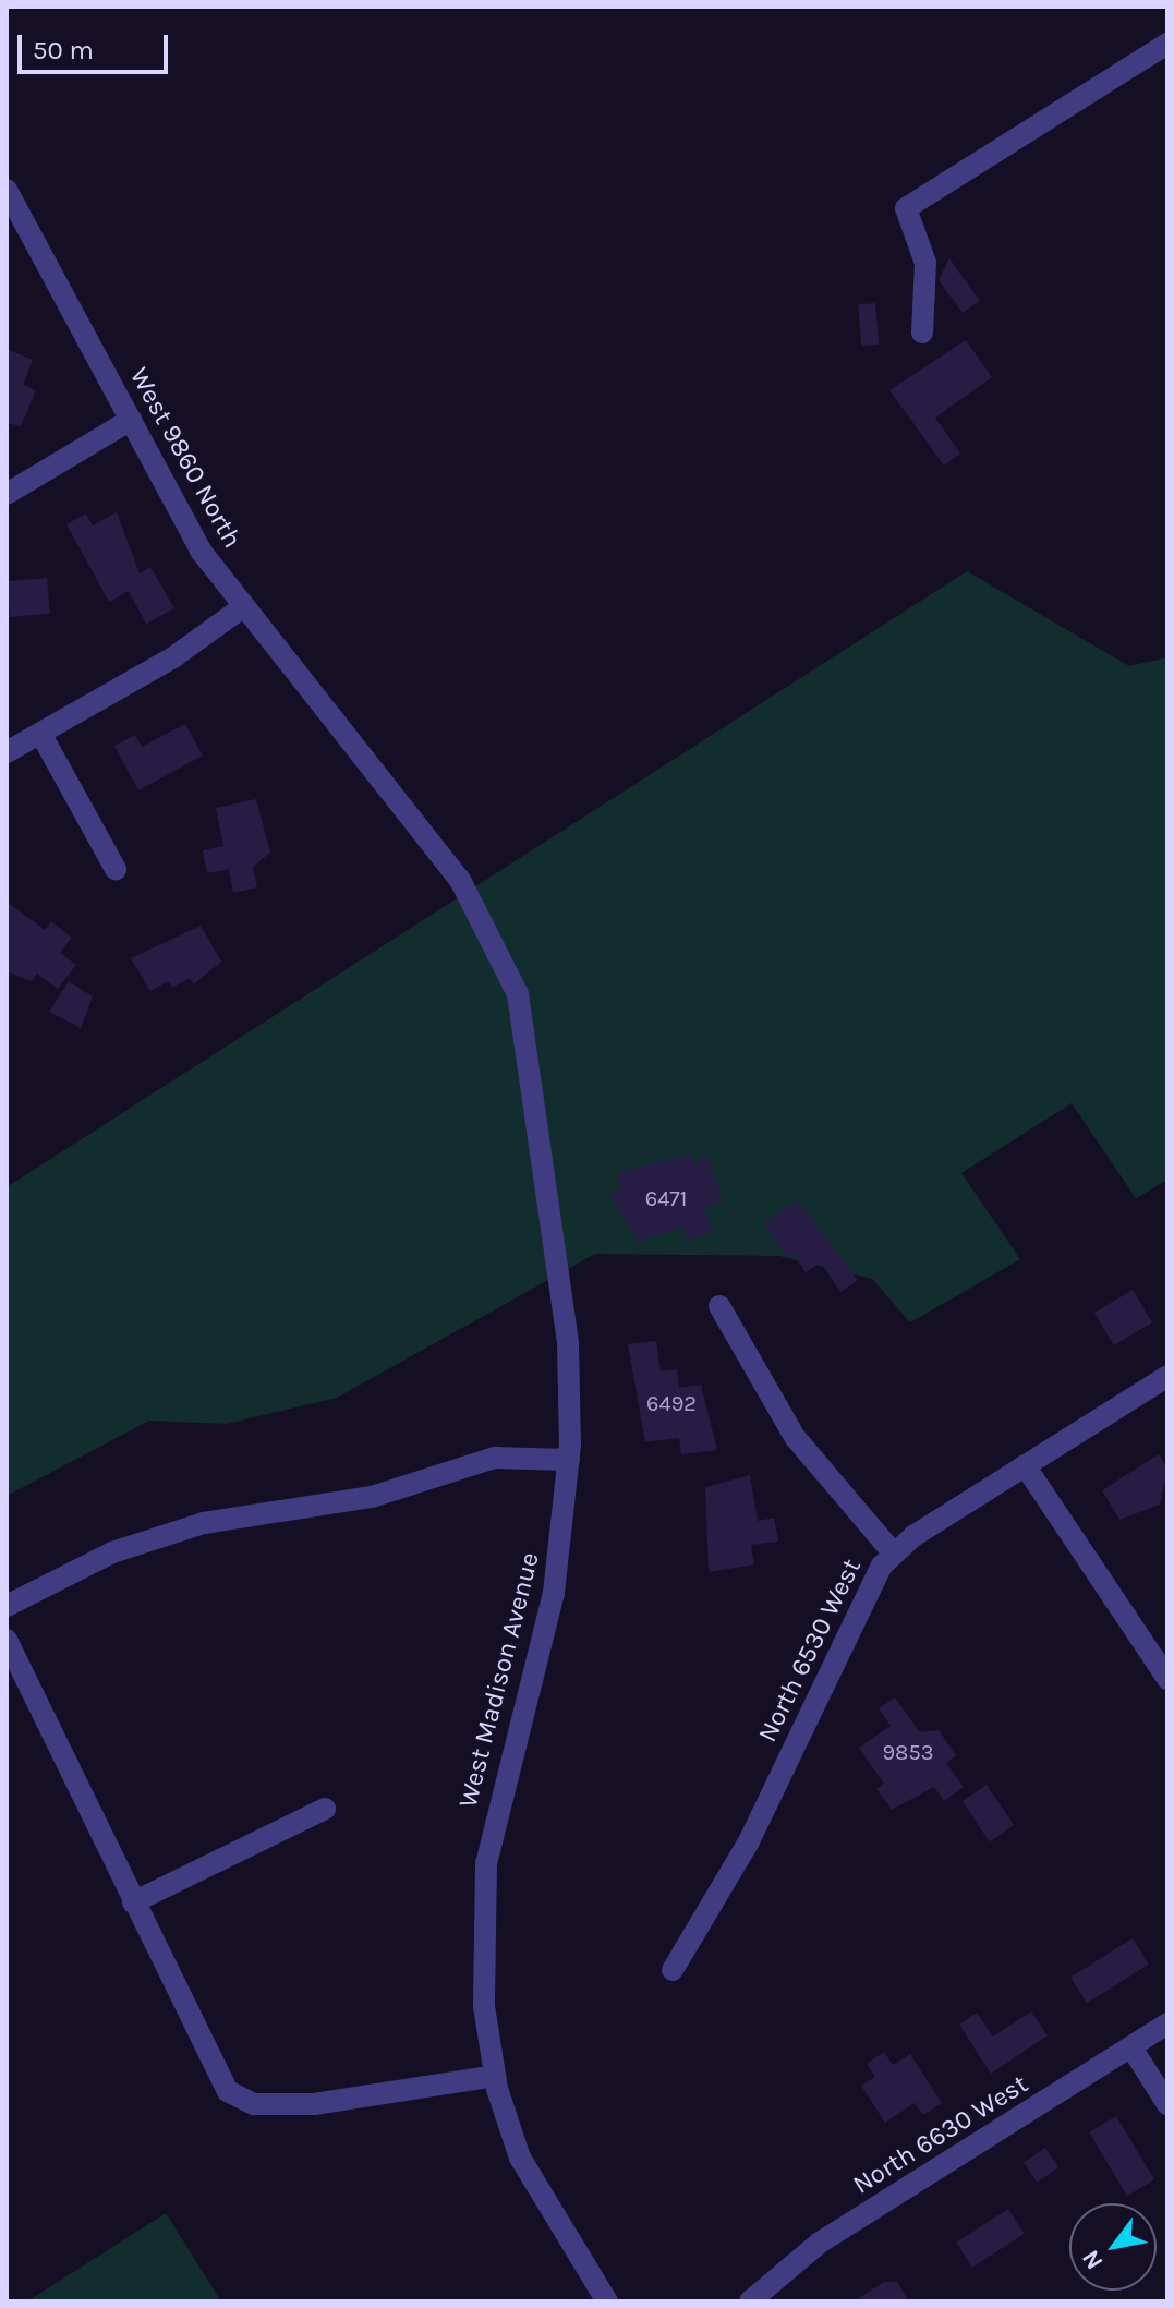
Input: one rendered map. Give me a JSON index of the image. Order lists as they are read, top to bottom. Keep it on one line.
{"streets":{"street":["West 9860 North","North 6530 West","West Madison Avenue","North 6630 West"]},"crossings":[["West 9860 North","West Madison Avenue"]],"house_numbers":["6471","6492","9853"],"scale_bar":"50 m","north":"bottom left"}
